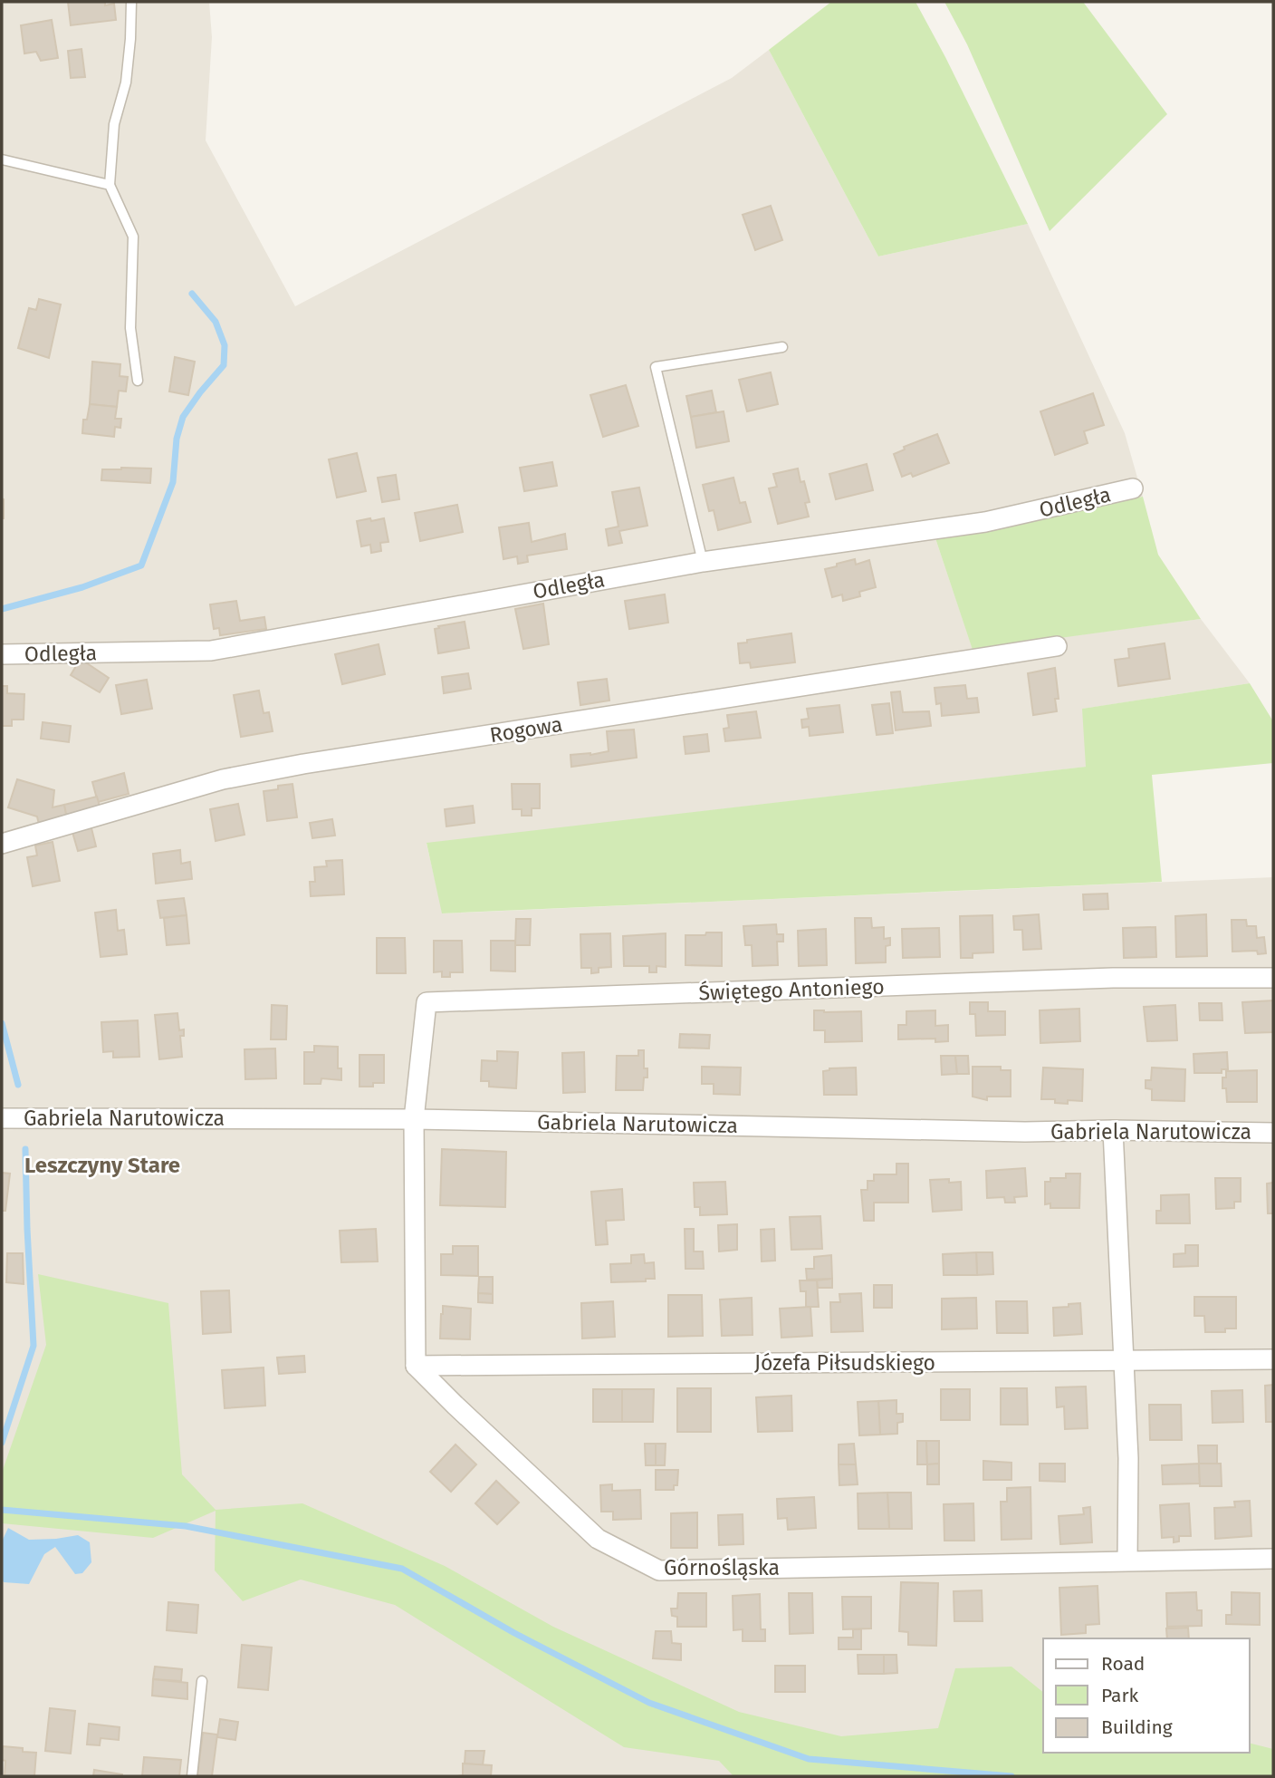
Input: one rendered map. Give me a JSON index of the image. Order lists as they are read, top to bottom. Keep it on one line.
{"streets":{"street":["Odległa","Rogowa","Świętego Antoniego","Gabriela Narutowicza","Józefa Piłsudskiego","Górnośląska"]},"crossings":[["Świętego Antoniego","Gabriela Narutowicza"],["Józefa Piłsudskiego","Górnośląska"]],"districts":["Leszczyny Stare"],"legend":["Road","Park","Building"]}
